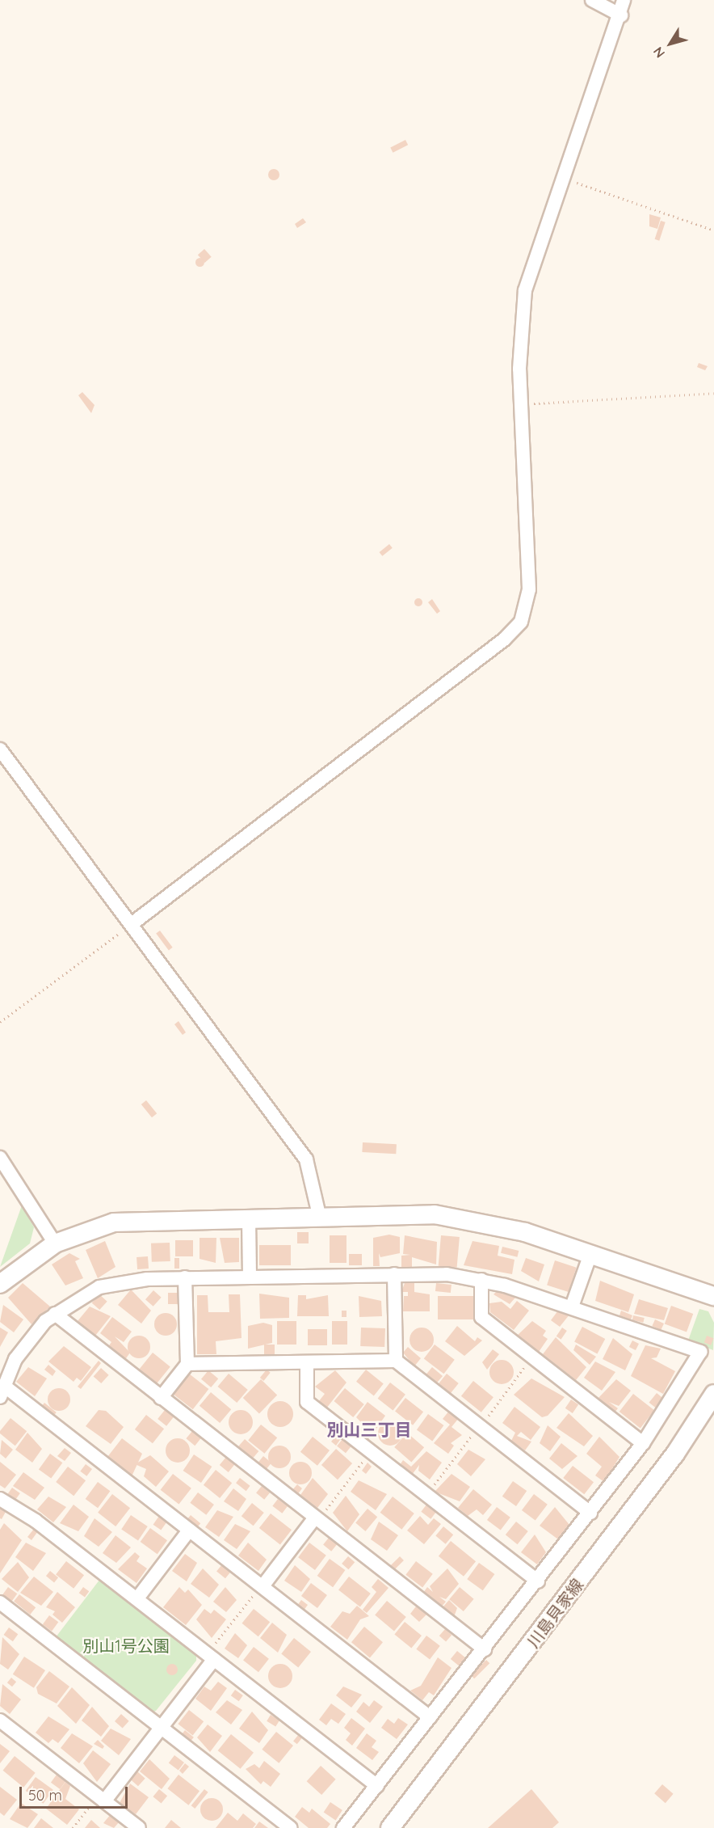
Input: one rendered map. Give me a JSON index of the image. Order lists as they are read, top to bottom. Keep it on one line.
{"streets":{"street":["川島貝家線"]},"districts":["別山三丁目"],"parks":["別山1号公園"],"scale_bar":"50 m","north":"bottom left"}
